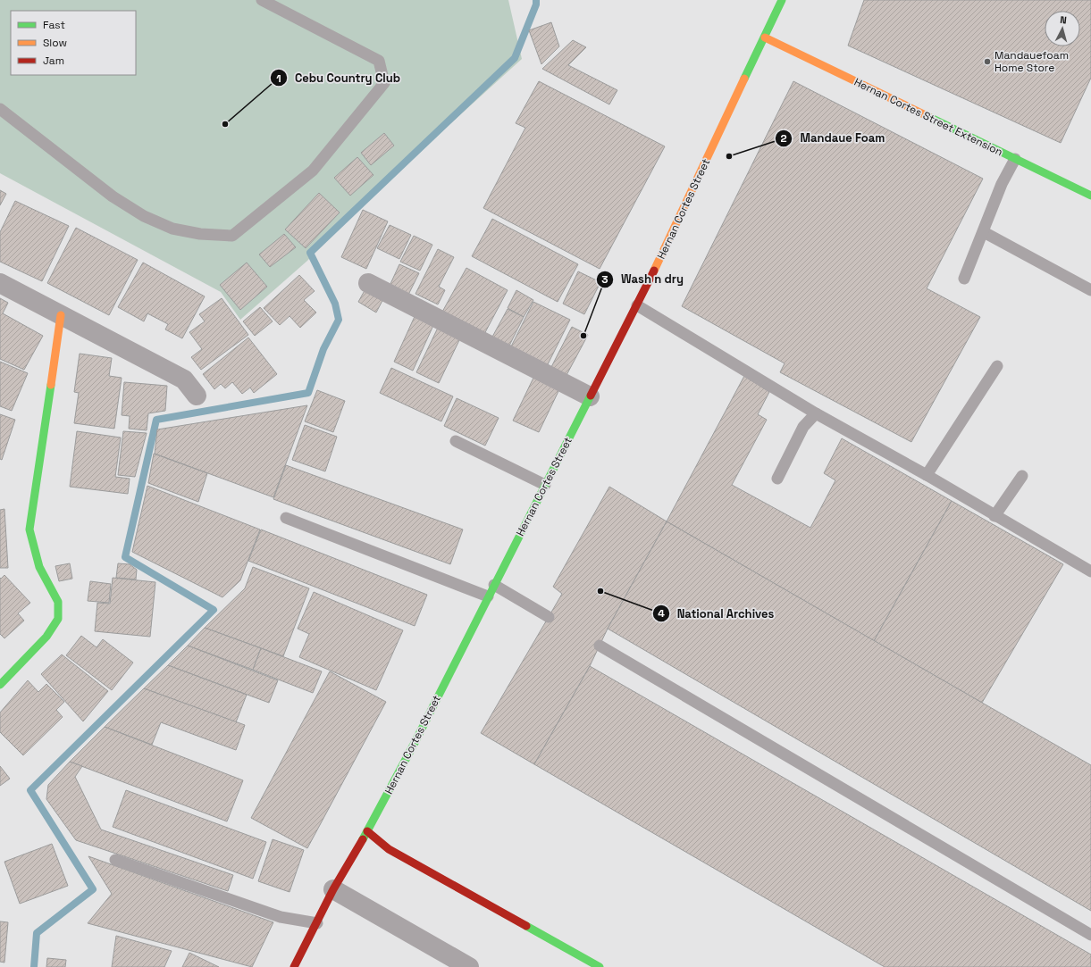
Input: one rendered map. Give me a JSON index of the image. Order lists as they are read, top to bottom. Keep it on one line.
{"streets":{"main road":["Hernan Cortes Street Extension","Hernan Cortes Street"]},"crossings":[["Hernan Cortes Street Extension","Hernan Cortes Street"]],"places":["Mandauefoam Home Store","Cebu Country Club","Mandaue Foam","Wash n dry","National Archives"],"legend":["Fast","Slow","Jam"],"north":"top"}
